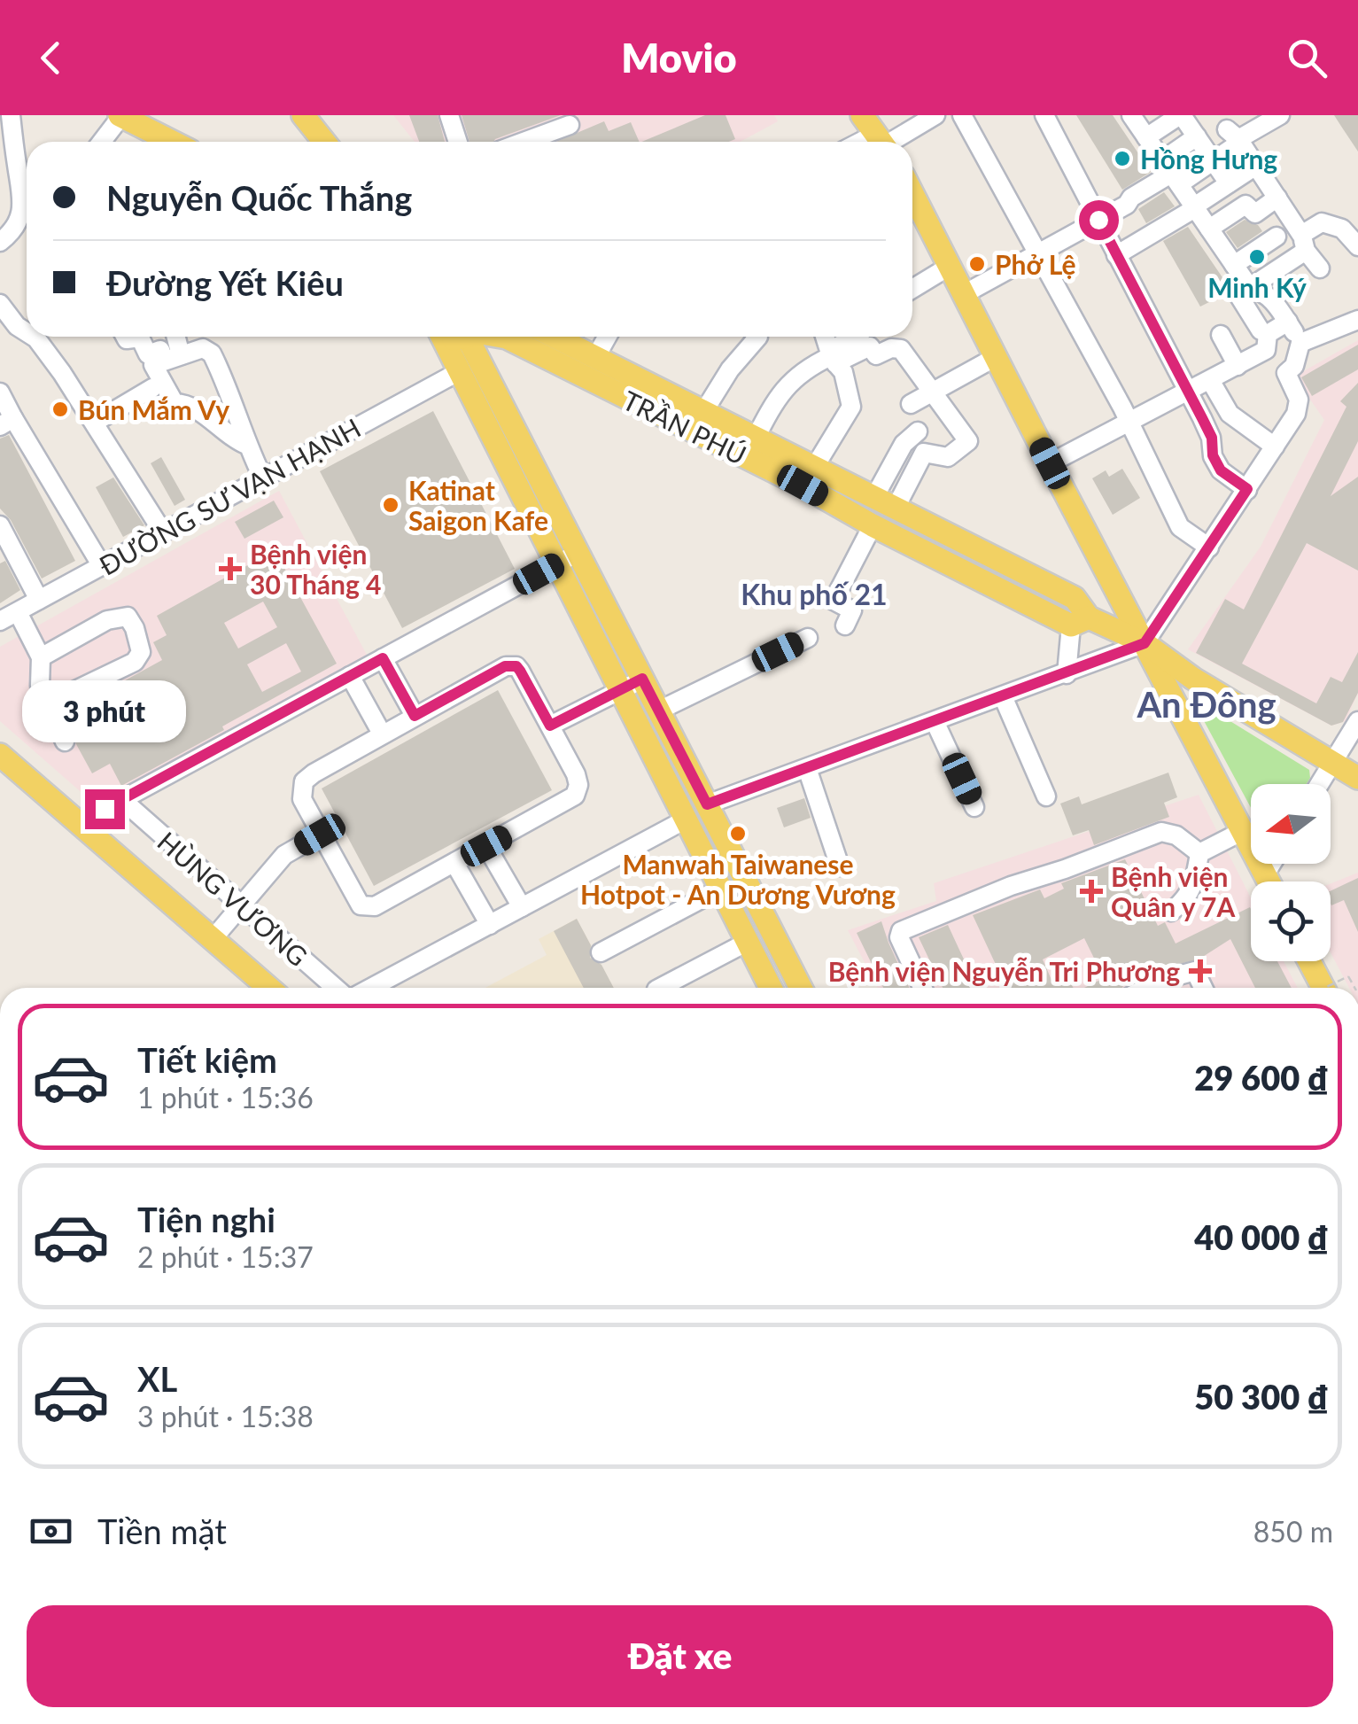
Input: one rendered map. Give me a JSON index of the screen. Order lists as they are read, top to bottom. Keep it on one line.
{"streets":{"main road":["TRẦN PHÚ","HÙNG VƯƠNG"],"street":["ĐƯỜNG SƯ VẠN HẠNH"]},"districts":["Khu phố 21","An Đông"],"places":{"other":["Hồng Hưng","Minh Ký","Phở Lệ","Bún Mắm Vy","Katinat Saigon Kafe","Manwah Taiwanese Hotpot - An Dương Vương"],"health":["Bệnh viện 30 Tháng 4","Bệnh viện Quân y 7A","Bệnh viện Nguyễn Tri Phương"]},"north":"left","page":{"header":"Movio","banner":["Nguyễn Quốc Thắng","Đường Yết Kiêu"],"bubble":"3 phút","list":[{"name":"Tiết kiệm","note":"1 phút · 15:36","value":"29 600 ₫"},{"name":"Tiện nghi","note":"2 phút · 15:37","value":"40 000 ₫"},{"name":"XL","note":"3 phút · 15:38","value":"50 300 ₫"}],"pay":["Tiền mặt","850 m"],"buttons":"Đặt xe"}}
